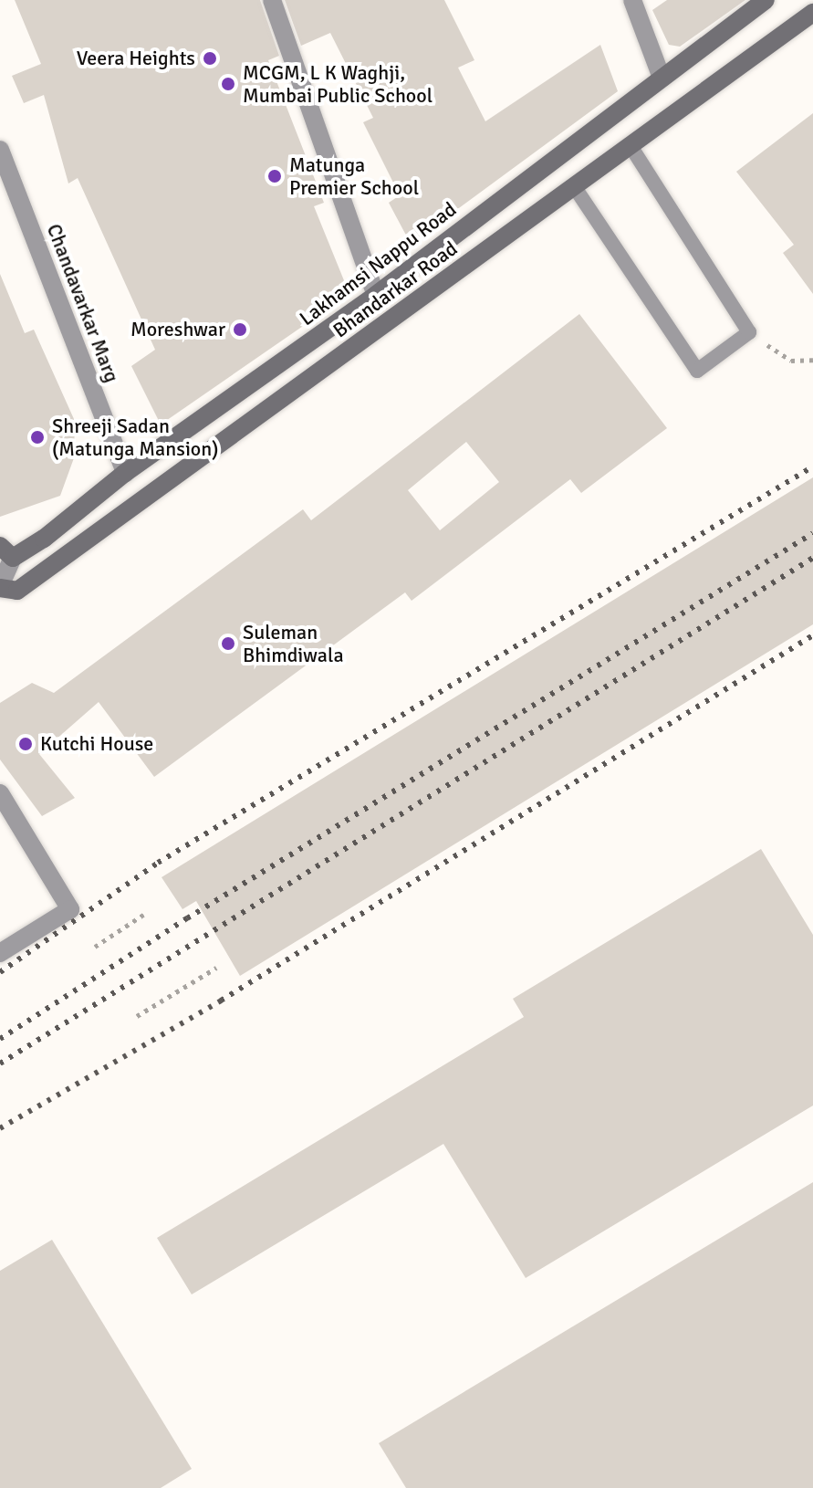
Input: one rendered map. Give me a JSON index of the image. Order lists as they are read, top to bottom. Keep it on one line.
{"streets":{"street":["Lakhamsi Nappu Road","Bhandarkar Road","Chandavarkar Marg"]},"crossings":[["Lakhamsi Nappu Road","Chandavarkar Marg"]],"places":["Veera Heights","MCGM, L K Waghji, Mumbai Public School","Matunga Premier School","Moreshwar","Shreeji Sadan (Matunga Mansion)","Suleman Bhimdiwala","Kutchi House"]}
